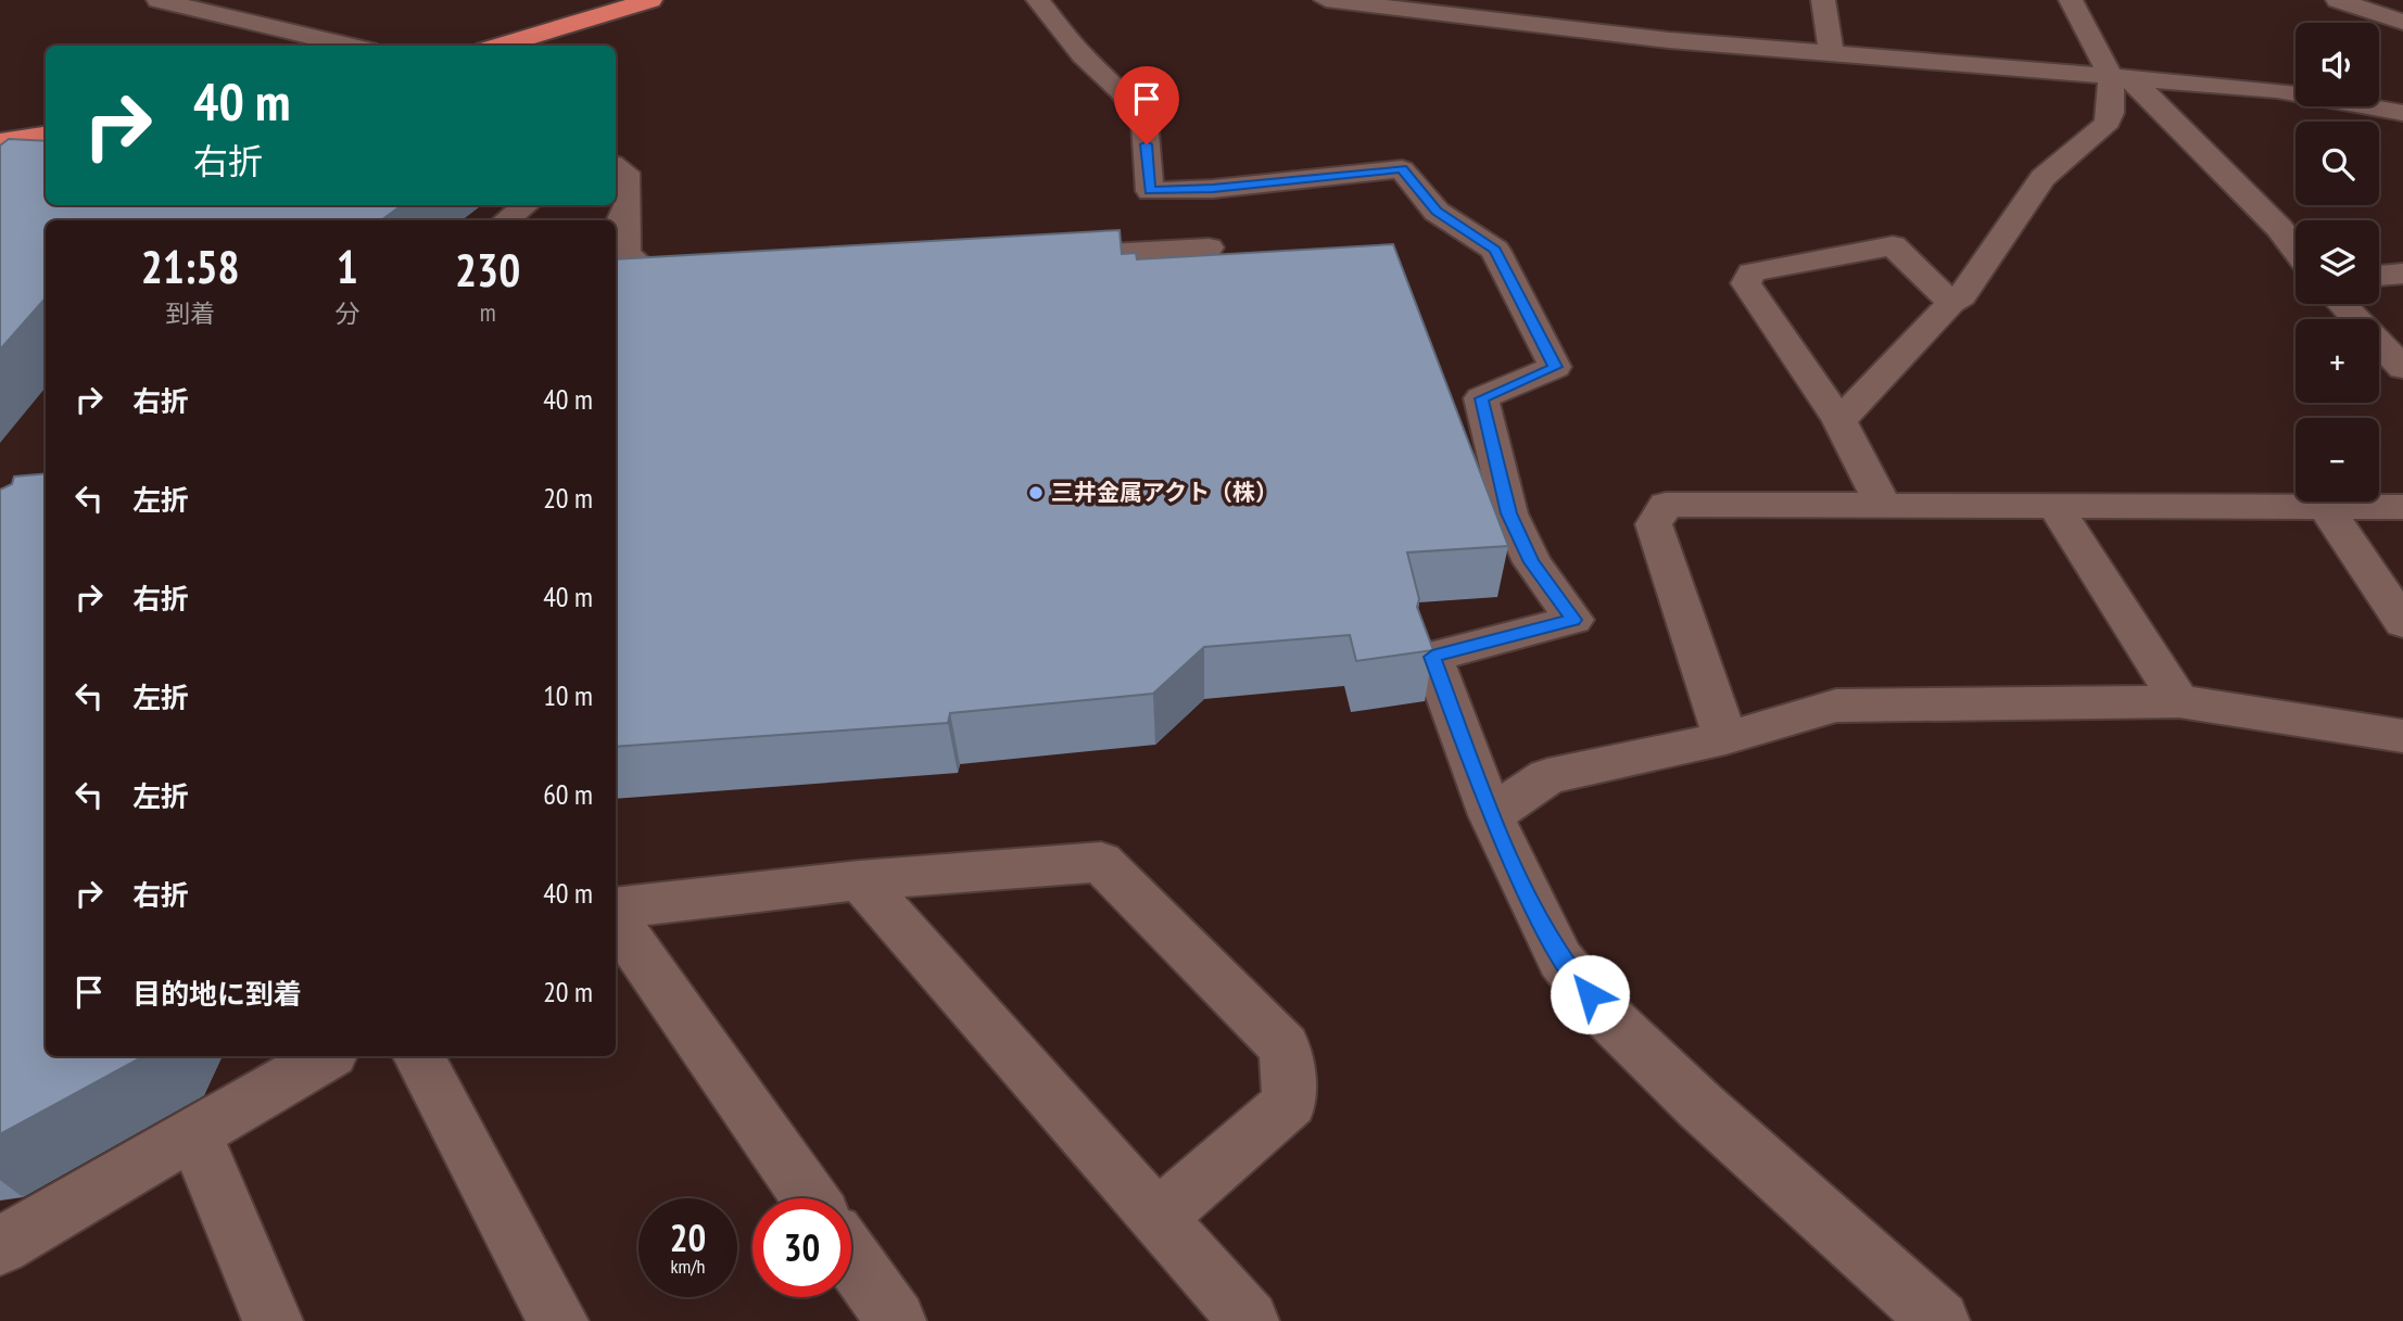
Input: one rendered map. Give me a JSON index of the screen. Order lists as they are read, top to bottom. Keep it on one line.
{"places":["三井金属アクト（株）"],"page":{"map_buttons":["+","−"],"turn":["40 m","右折"],"eta":["21:58","到着","1","分","230","m"],"list":[{"name":"右折","value":"40 m"},{"name":"左折","value":"20 m"},{"name":"右折","value":"40 m"},{"name":"左折","value":"10 m"},{"name":"左折","value":"60 m"},{"name":"右折","value":"40 m"},{"name":"目的地に到着","value":"20 m"}],"speed":"20 km/h","limit":"30"}}
